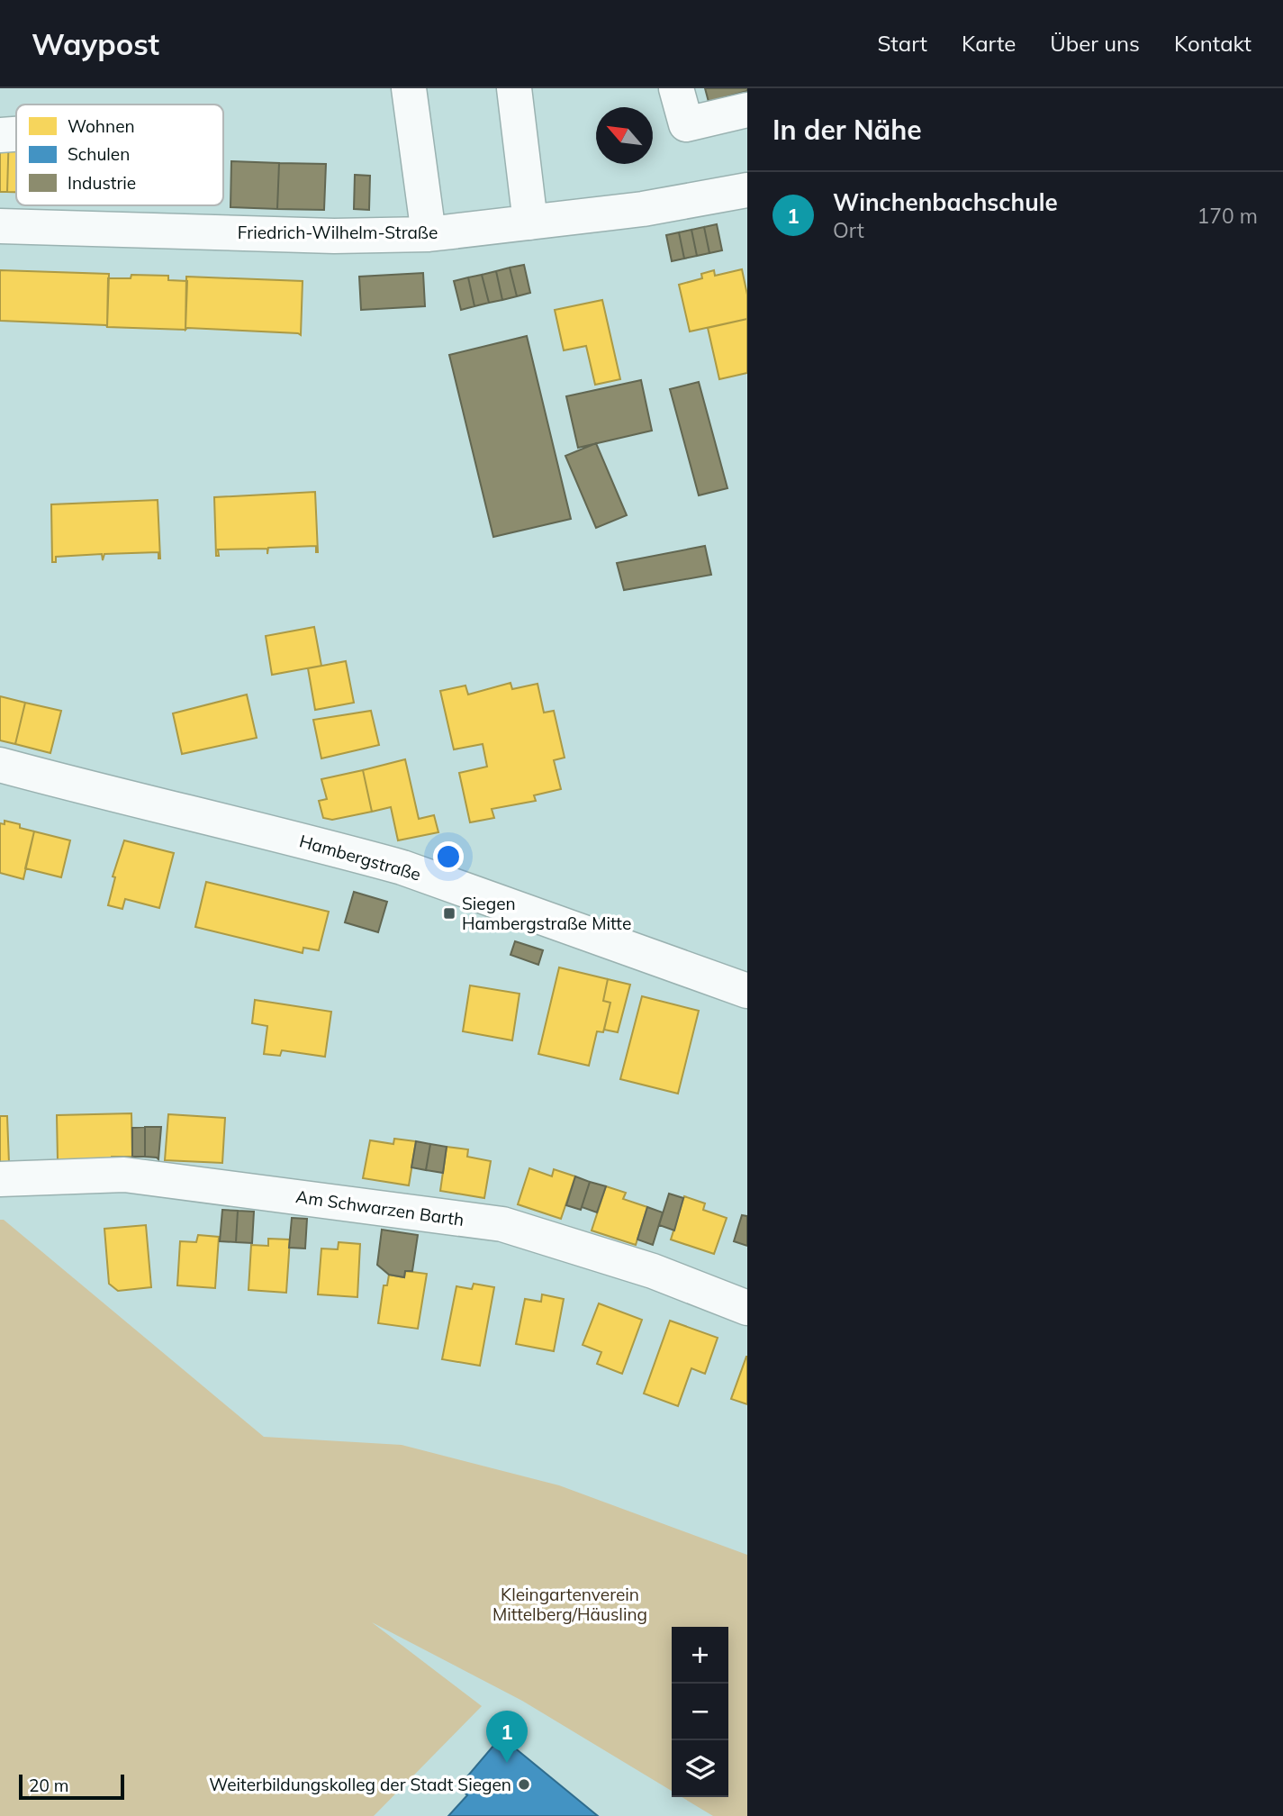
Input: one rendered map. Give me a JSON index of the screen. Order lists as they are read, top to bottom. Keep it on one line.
{"streets":{"street":["Friedrich-Wilhelm-Straße","Hambergstraße","Am Schwarzen Barth"]},"parks":["Kleingartenverein Mittelberg/Häusling"],"places":{"transit":["Siegen Hambergstraße Mitte"],"other":["Weiterbildungskolleg der Stadt Siegen"]},"legend":["Wohnen","Schulen","Industrie"],"scale_bar":"20 m","north":"top left","page":{"header":"Waypost","nav":["Start","Karte","Über uns","Kontakt"],"heading":"In der Nähe","list":[{"mark":"1","name":"Winchenbachschule","note":"Ort","value":"170 m"}],"map_buttons":["+","−"],"pins":"1","scale":"20 m"}}
